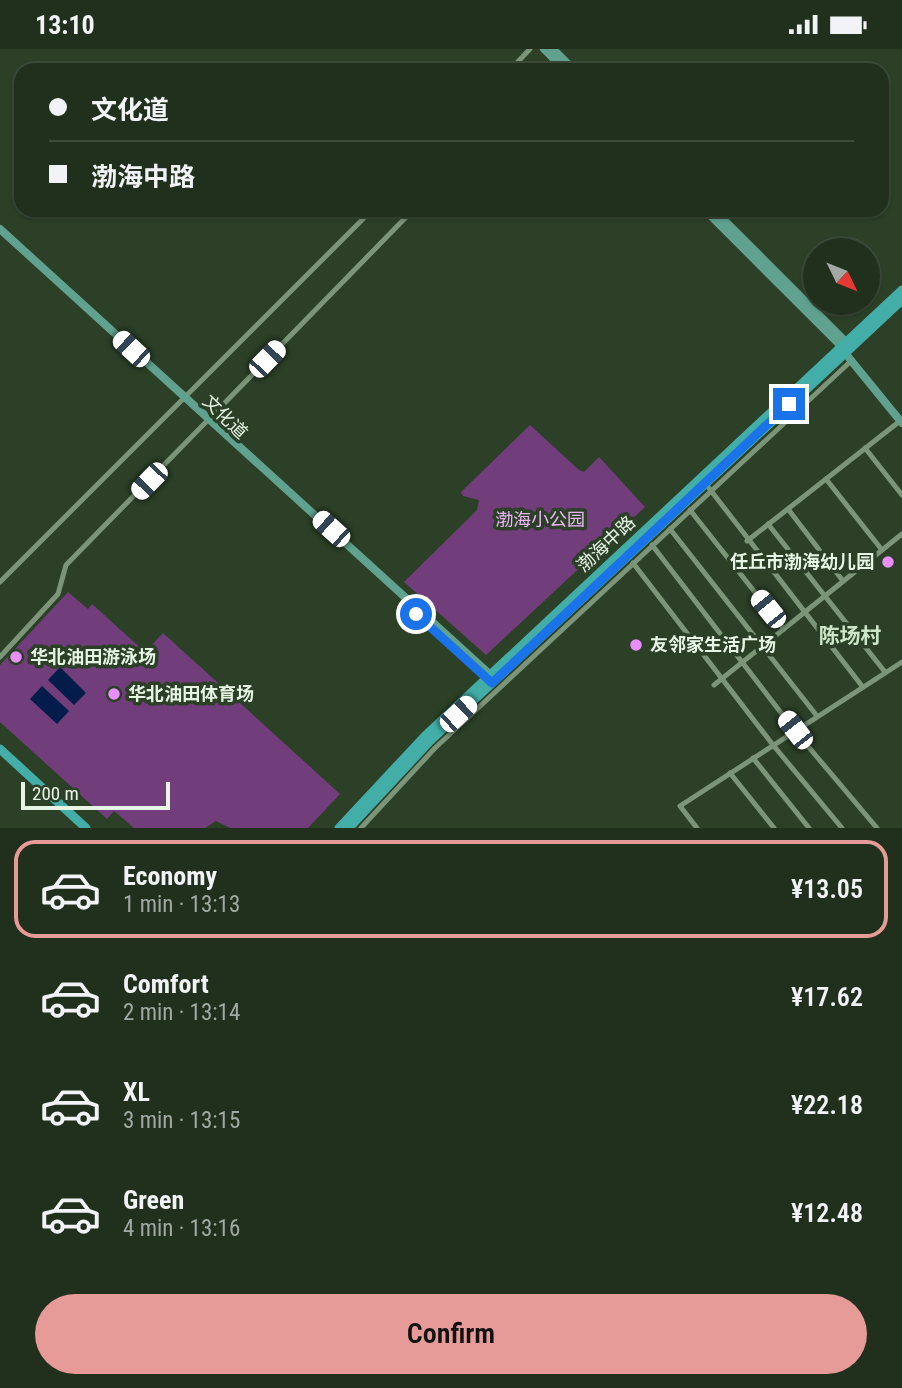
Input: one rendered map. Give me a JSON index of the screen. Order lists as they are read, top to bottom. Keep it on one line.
{"streets":{"main road":["文化道","渤海中路"]},"crossings":[["文化道","渤海中路"]],"districts":["陈场村"],"parks":["渤海小公园"],"places":["任丘市渤海幼儿园","友邻家生活广场","华北油田游泳场","华北油田体育场"],"scale_bar":"200 m","north":"bottom right","page":{"status":"13:10","banner":["文化道","渤海中路"],"scale":"200 m","list":[{"name":"Economy","note":"1 min · 13:13","value":"¥13.05"},{"name":"Comfort","note":"2 min · 13:14","value":"¥17.62"},{"name":"XL","note":"3 min · 13:15","value":"¥22.18"},{"name":"Green","note":"4 min · 13:16","value":"¥12.48"}],"buttons":"Confirm"}}
